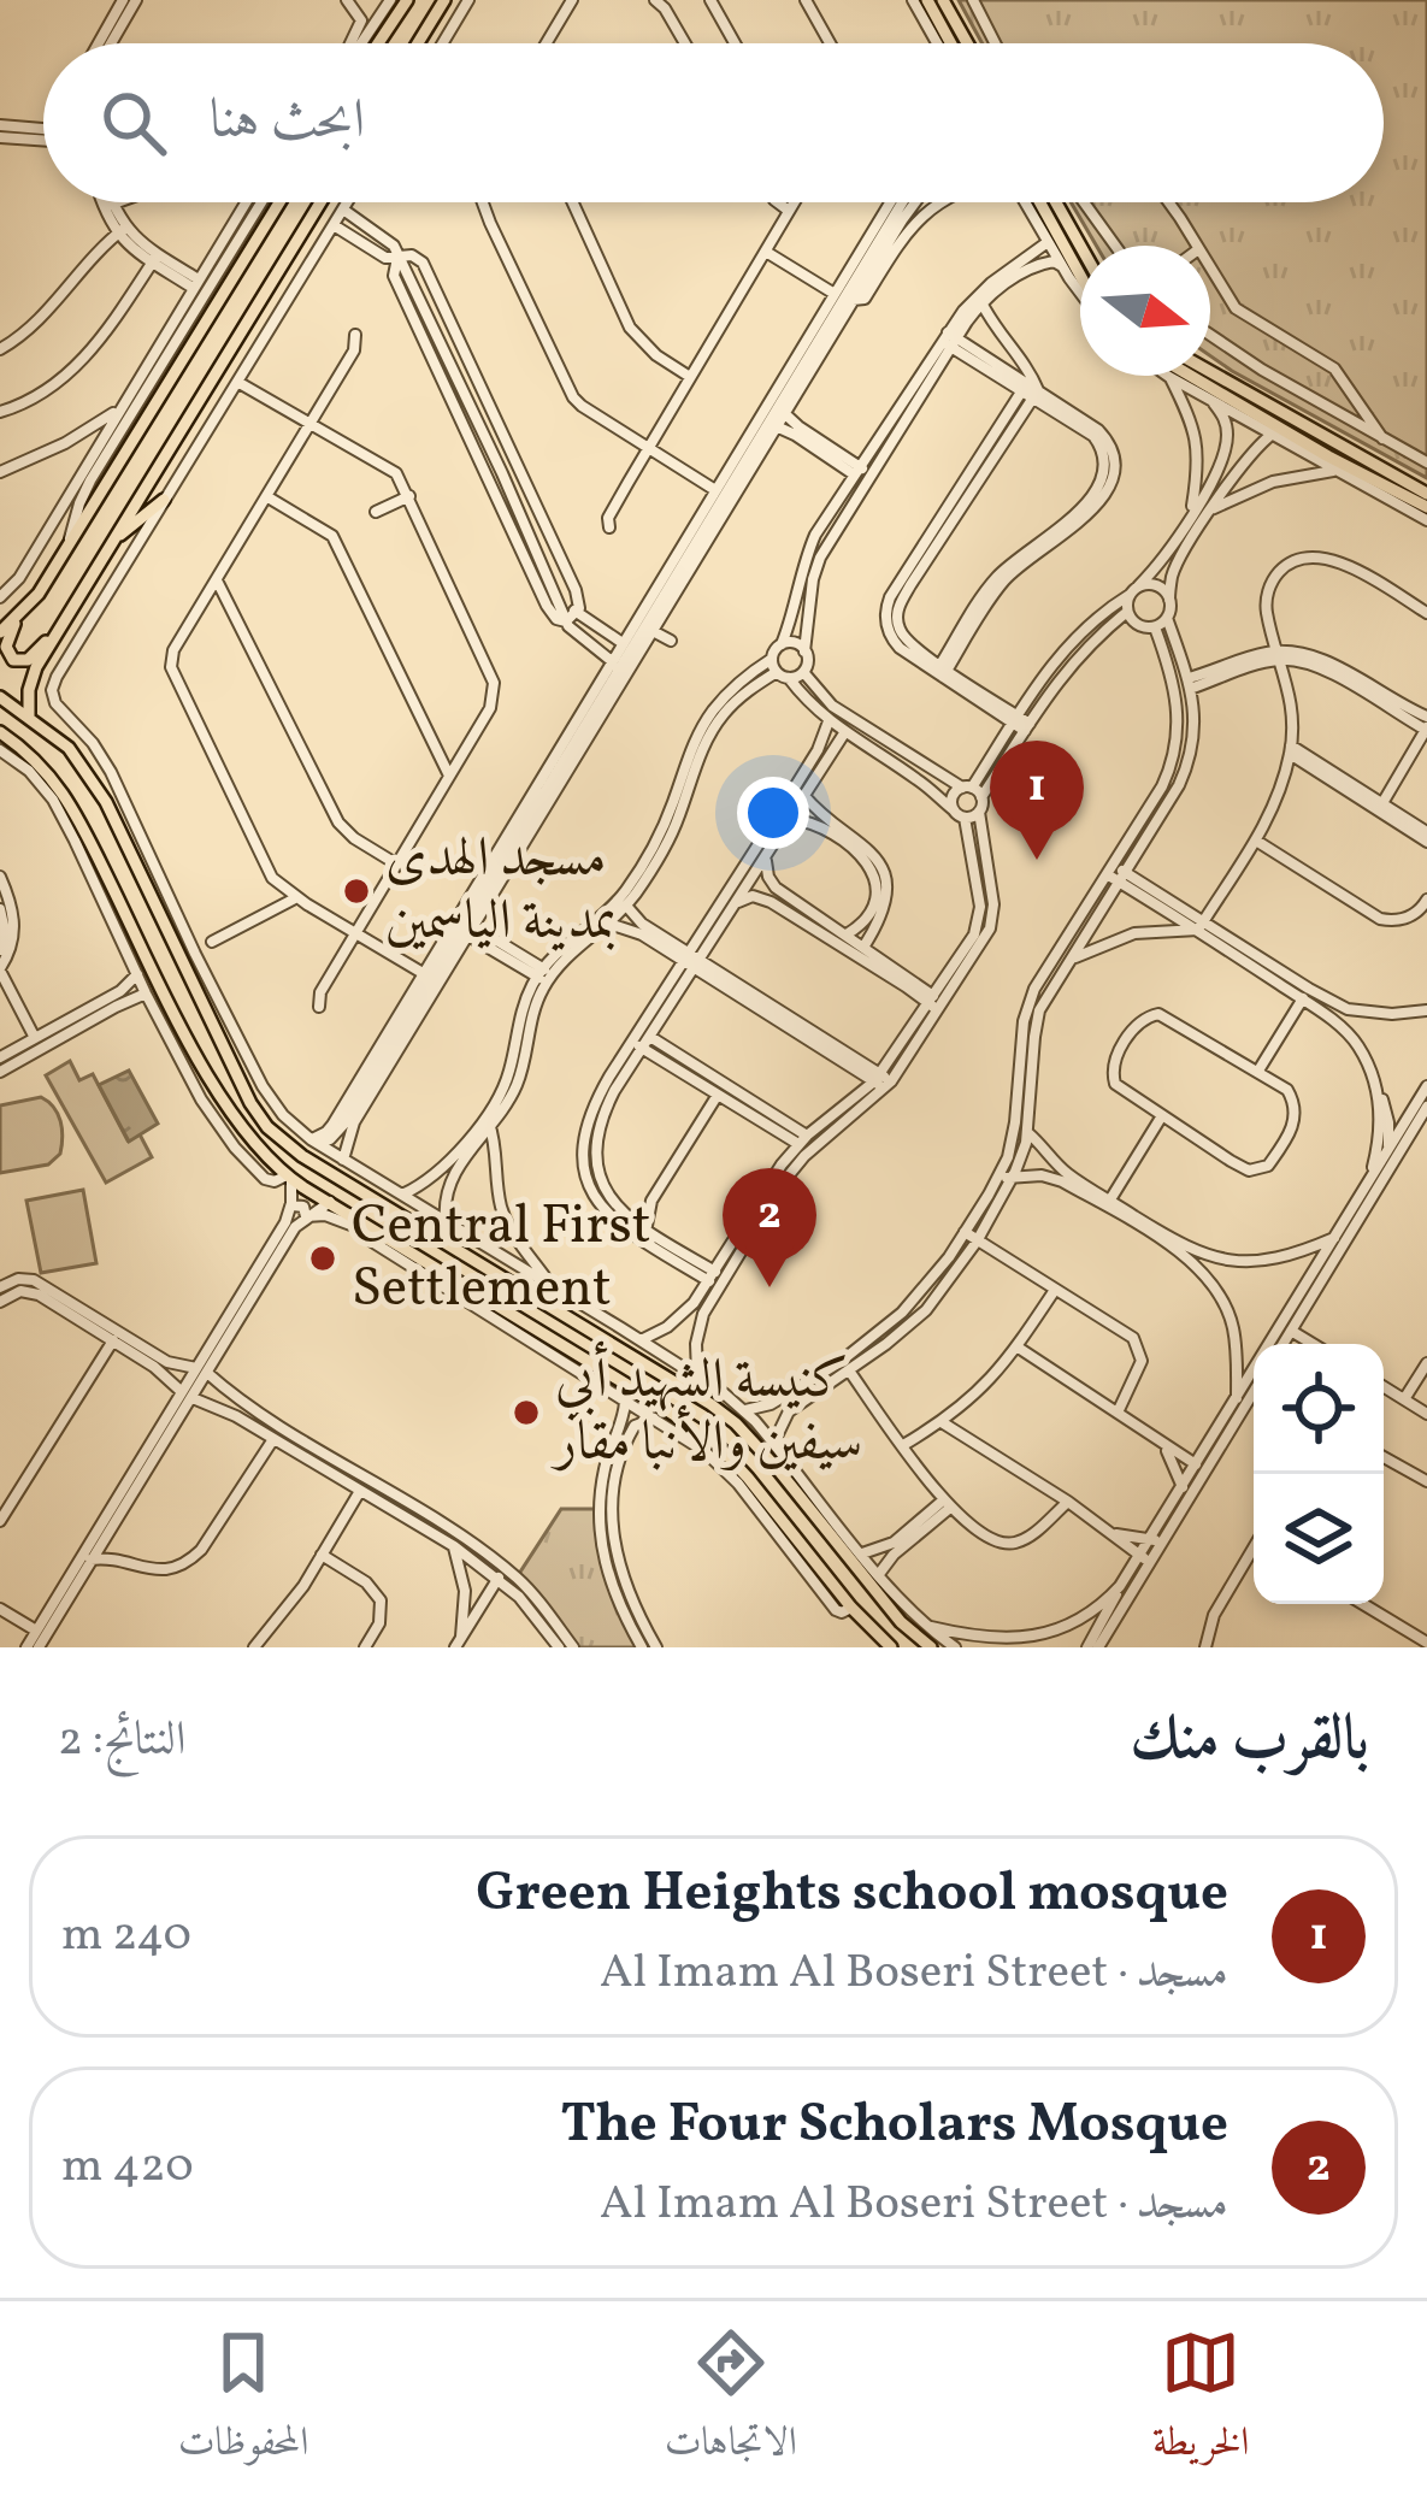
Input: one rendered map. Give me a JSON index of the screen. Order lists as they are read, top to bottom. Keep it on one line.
{"places":["مسجد الهدى بمدينة الياسمين","Central First Settlement","كنيسة الشهيد أبي سيفين والأنبا مقار"],"north":"right","page":{"search":"ابحث هنا","pins":["1","2"],"heading":["بالقرب منك","النتائج: 2"],"list":[{"mark":"1","name":"Green Heights school mosque","note":"مسجد · Al Imam Al Boseri Street","value":"240 m"},{"mark":"2","name":"The Four Scholars Mosque","note":"مسجد · Al Imam Al Boseri Street","value":"420 m"}],"nav":["الخريطة","الاتجاهات","المحفوظات"]}}
